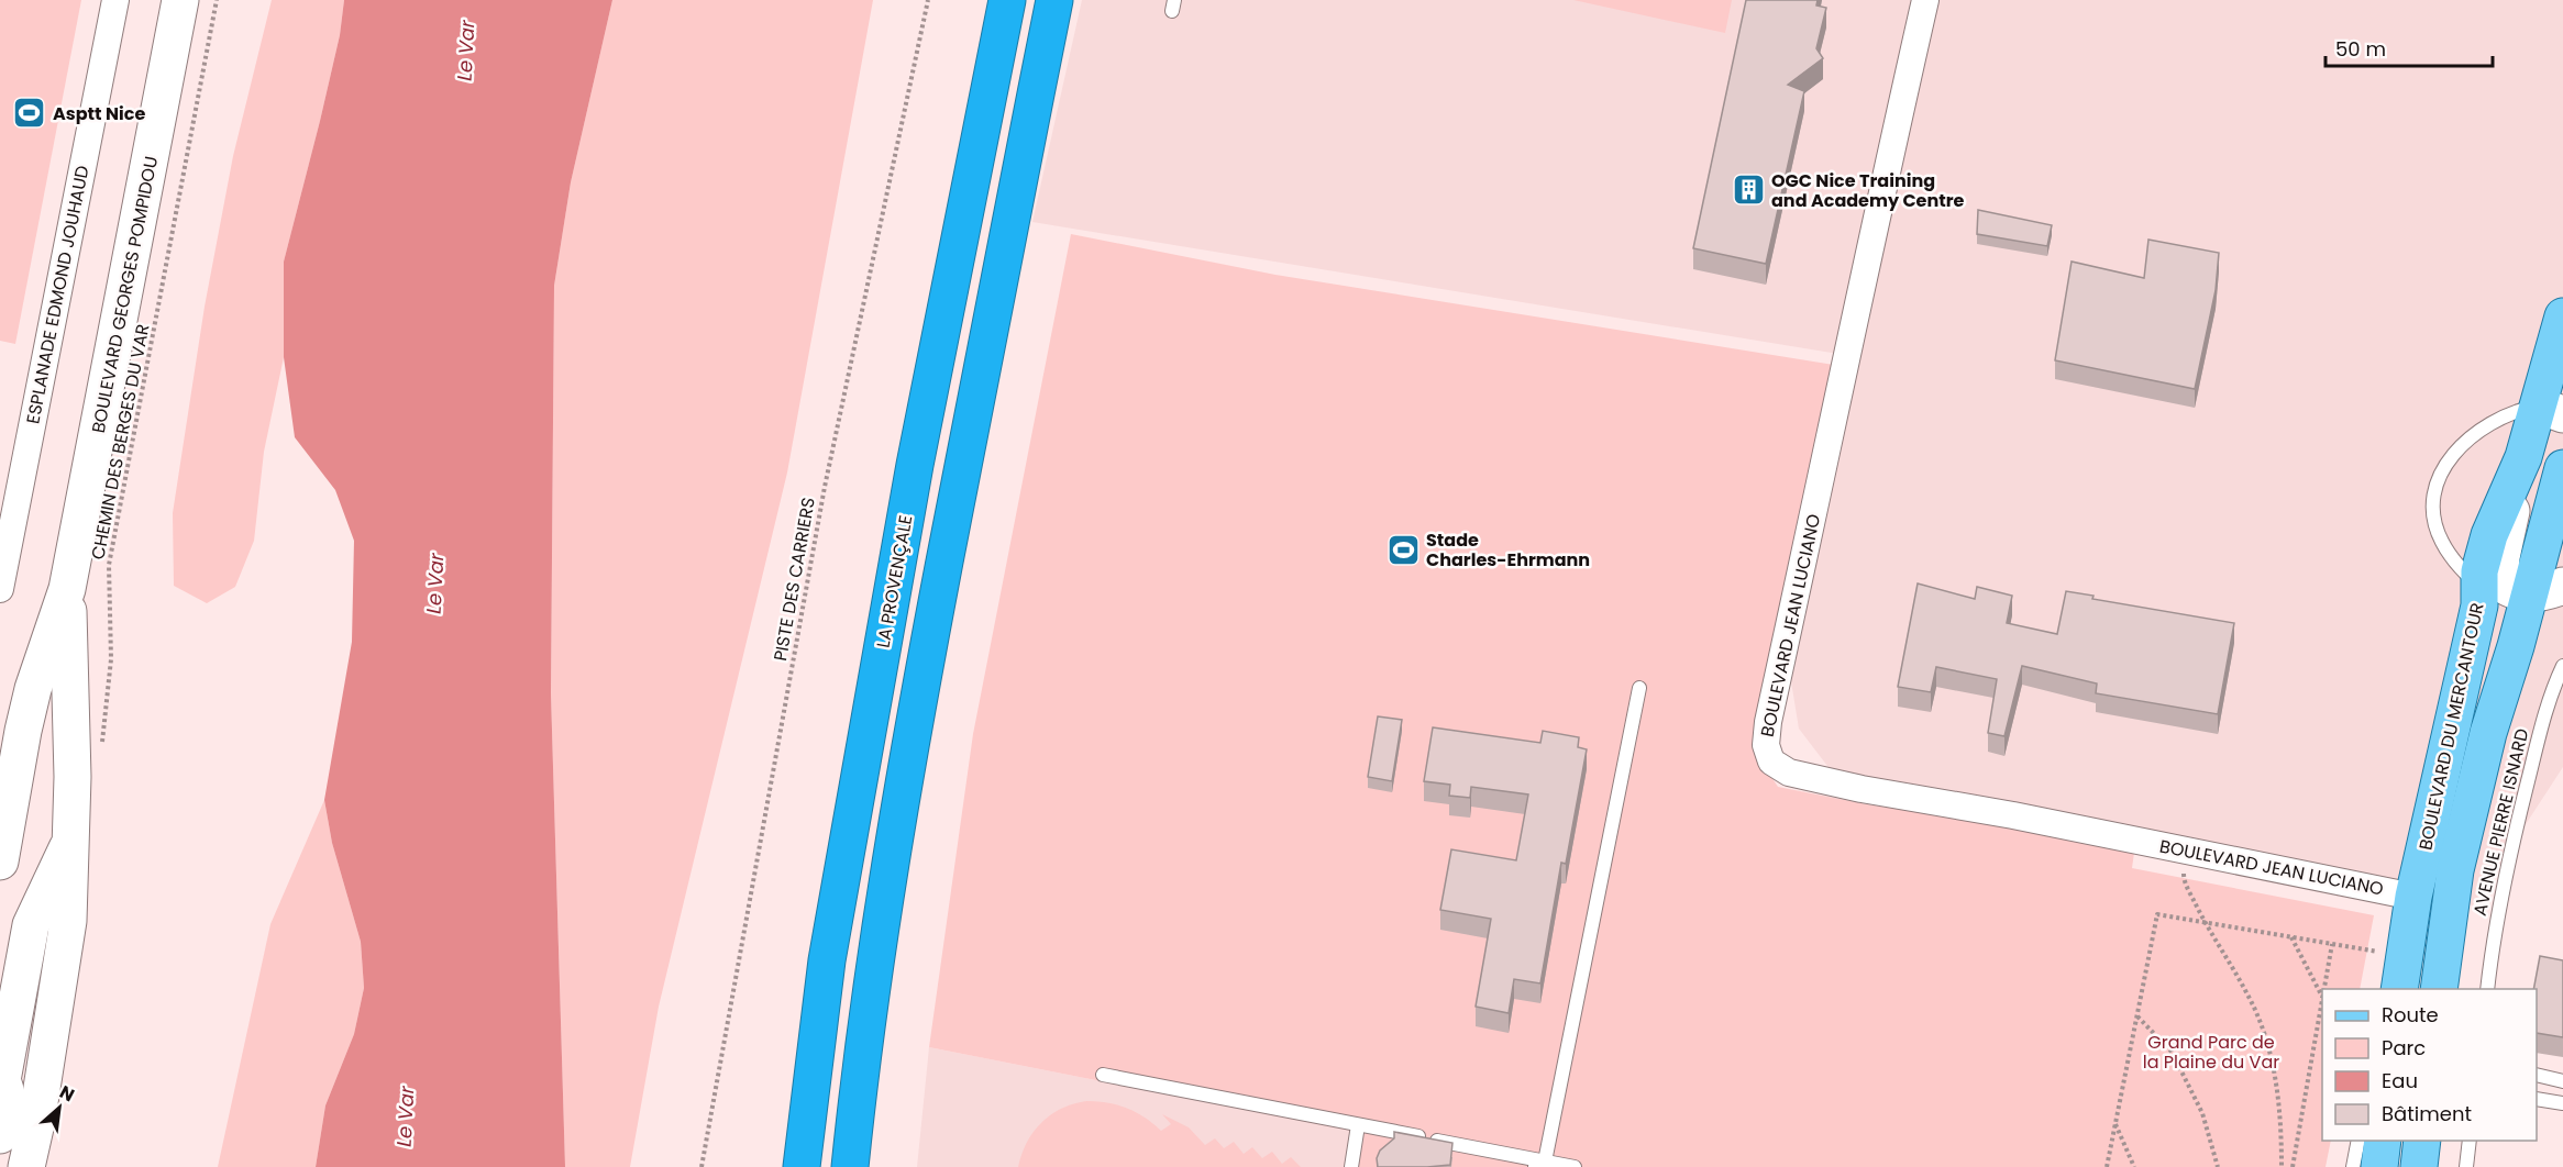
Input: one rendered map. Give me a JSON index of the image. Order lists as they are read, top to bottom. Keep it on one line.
{"streets":{"highway":["LA PROVENÇALE"],"main road":["BOULEVARD GEORGES POMPIDOU","BOULEVARD DU MERCANTOUR"],"street":["ESPLANADE EDMOND JOUHAUD","BOULEVARD JEAN LUCIANO"],"lane":["AVENUE PIERRE ISNARD"],"path":["CHEMIN DES BERGES DU VAR","PISTE DES CARRIERS"]},"crossings":[["BOULEVARD JEAN LUCIANO","BOULEVARD DU MERCANTOUR"]],"water":["Le Var"],"parks":["Grand Parc de la Plaine du Var"],"places":{"sports":["Asptt Nice","Stade Charles-Ehrmann"],"building":["OGC Nice Training and Academy Centre"]},"legend":["Route","Parc","Eau","Bâtiment"],"scale_bar":"50 m","north":"top right"}
